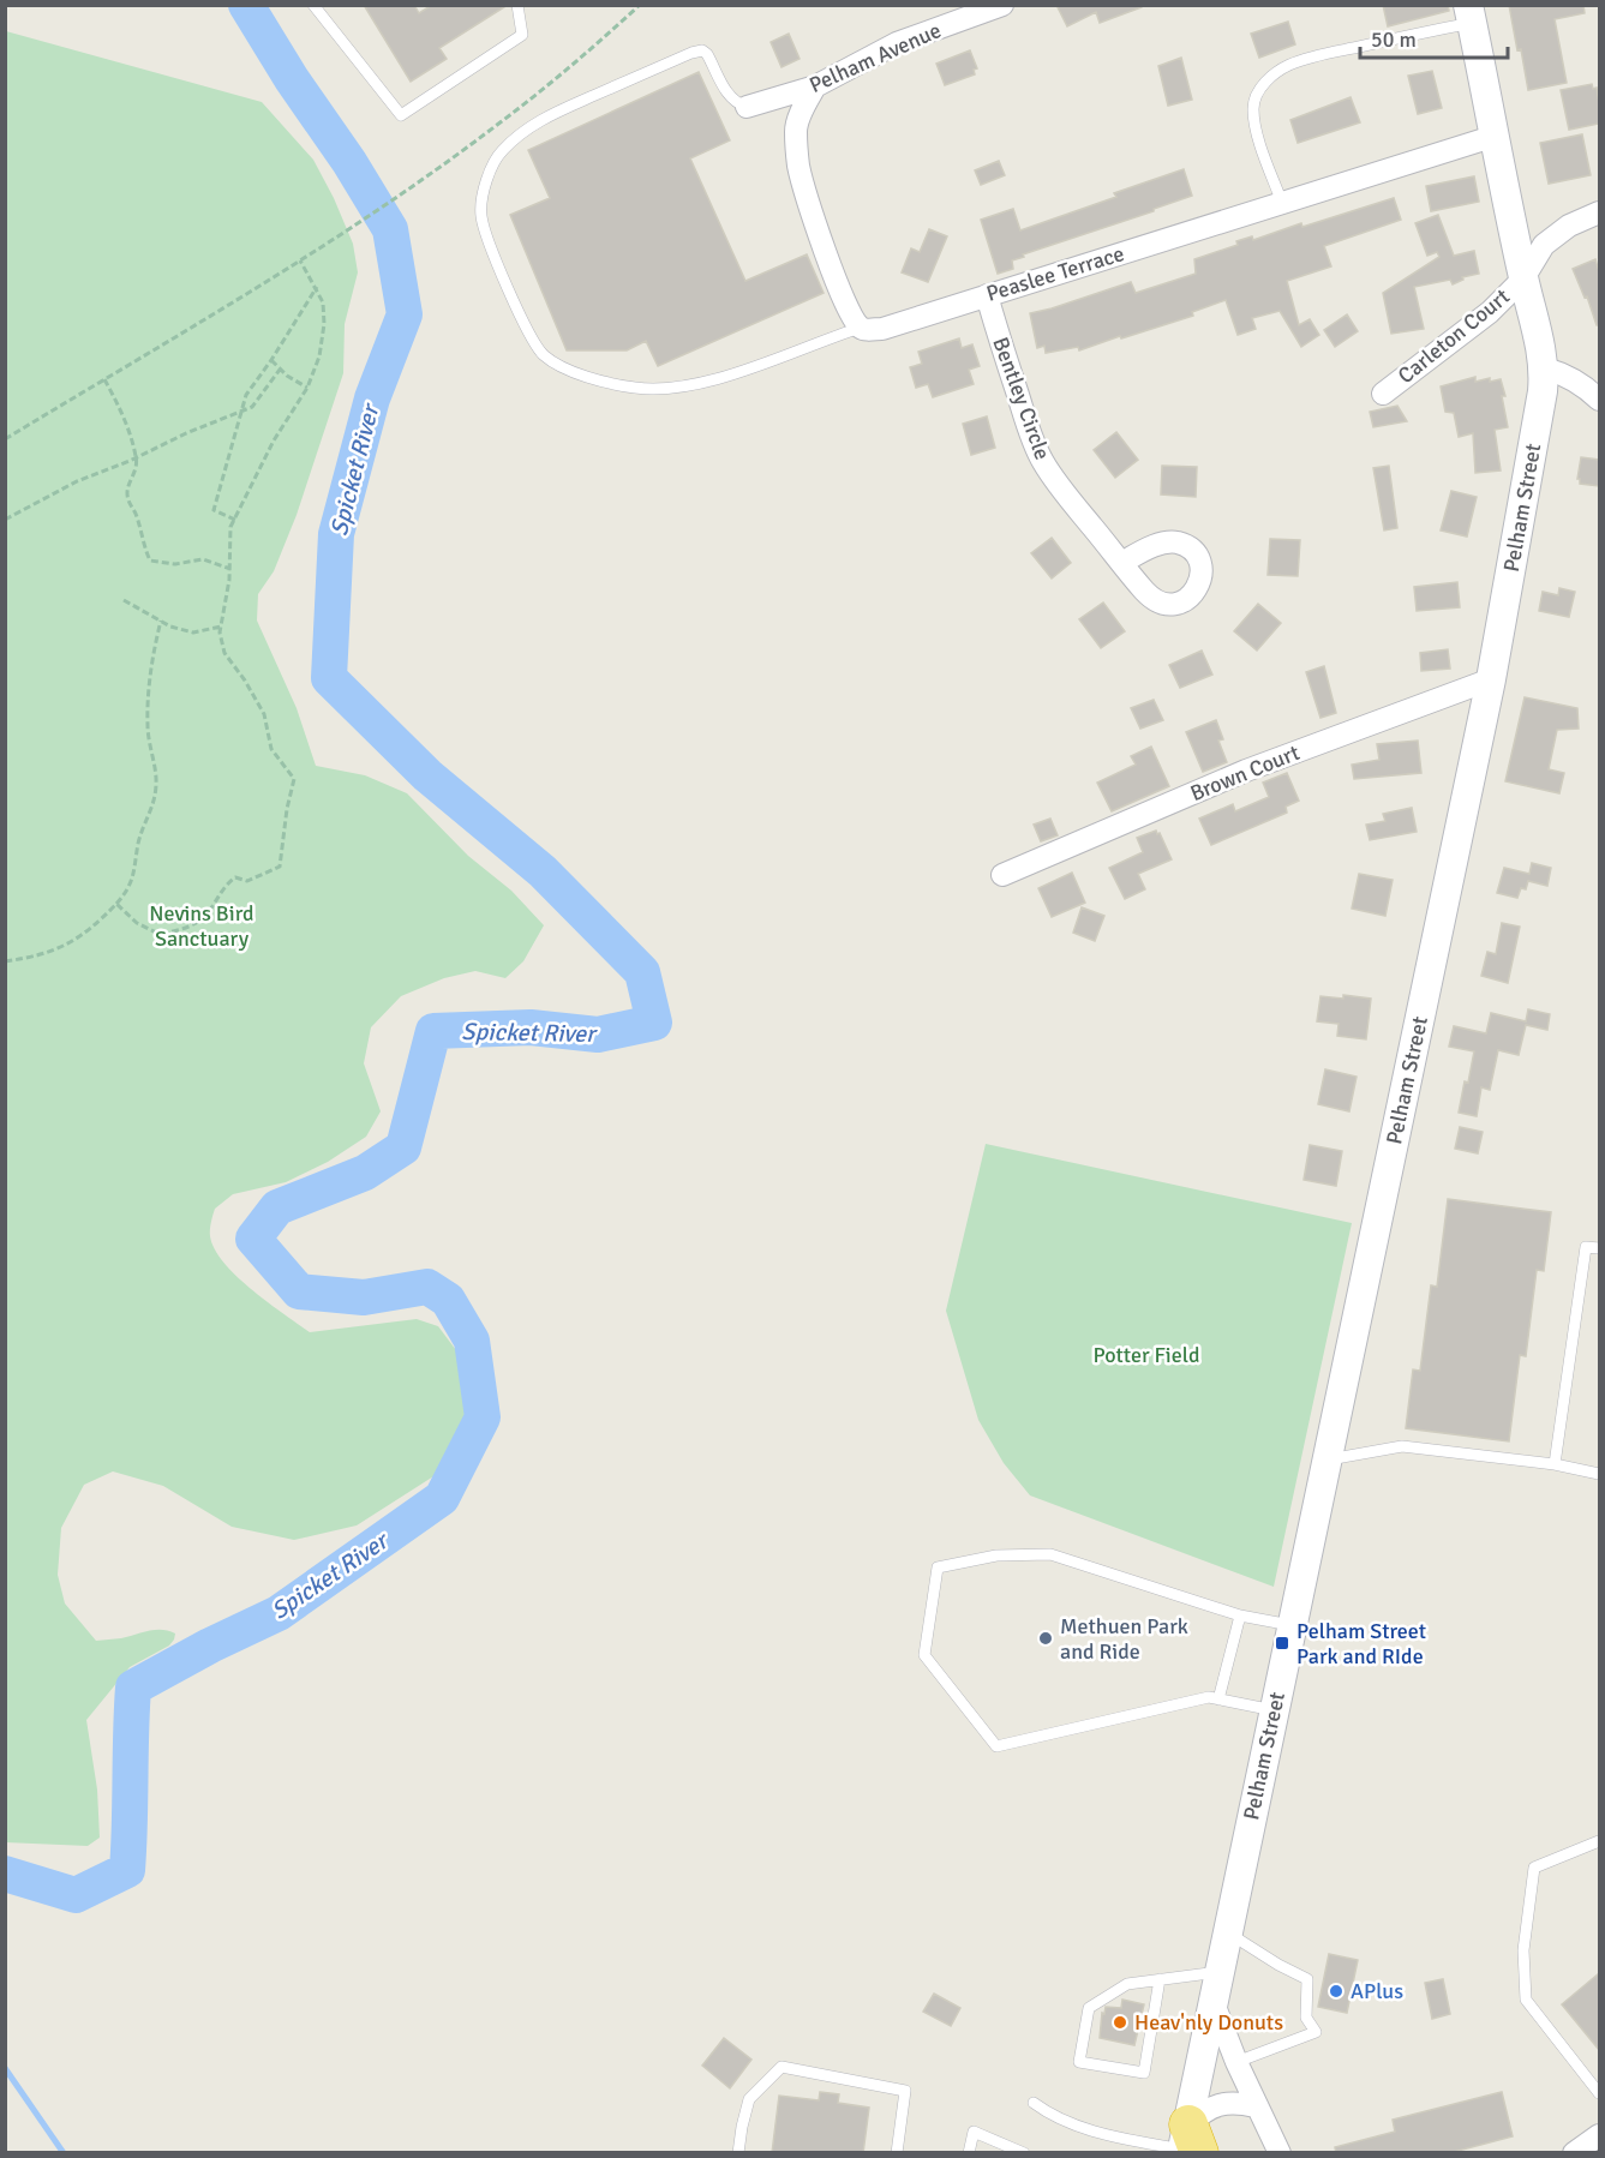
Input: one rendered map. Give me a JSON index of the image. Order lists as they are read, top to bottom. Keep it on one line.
{"streets":{"main road":["Pelham Street"],"street":["Pelham Avenue","Peaslee Terrace","Carleton Court","Bentley Circle","Brown Court"]},"crossings":[["Peaslee Terrace","Bentley Circle"],["Peaslee Terrace","Pelham Street"],["Carleton Court","Pelham Street"],["Pelham Street","Brown Court"]],"water":["Spicket River"],"parks":["Nevins Bird Sanctuary","Potter Field"],"places":{"other":["Methuen Park and Ride","APlus","Heav'nly Donuts"],"transit":["Pelham Street Park and RIde"]},"scale_bar":"50 m"}
